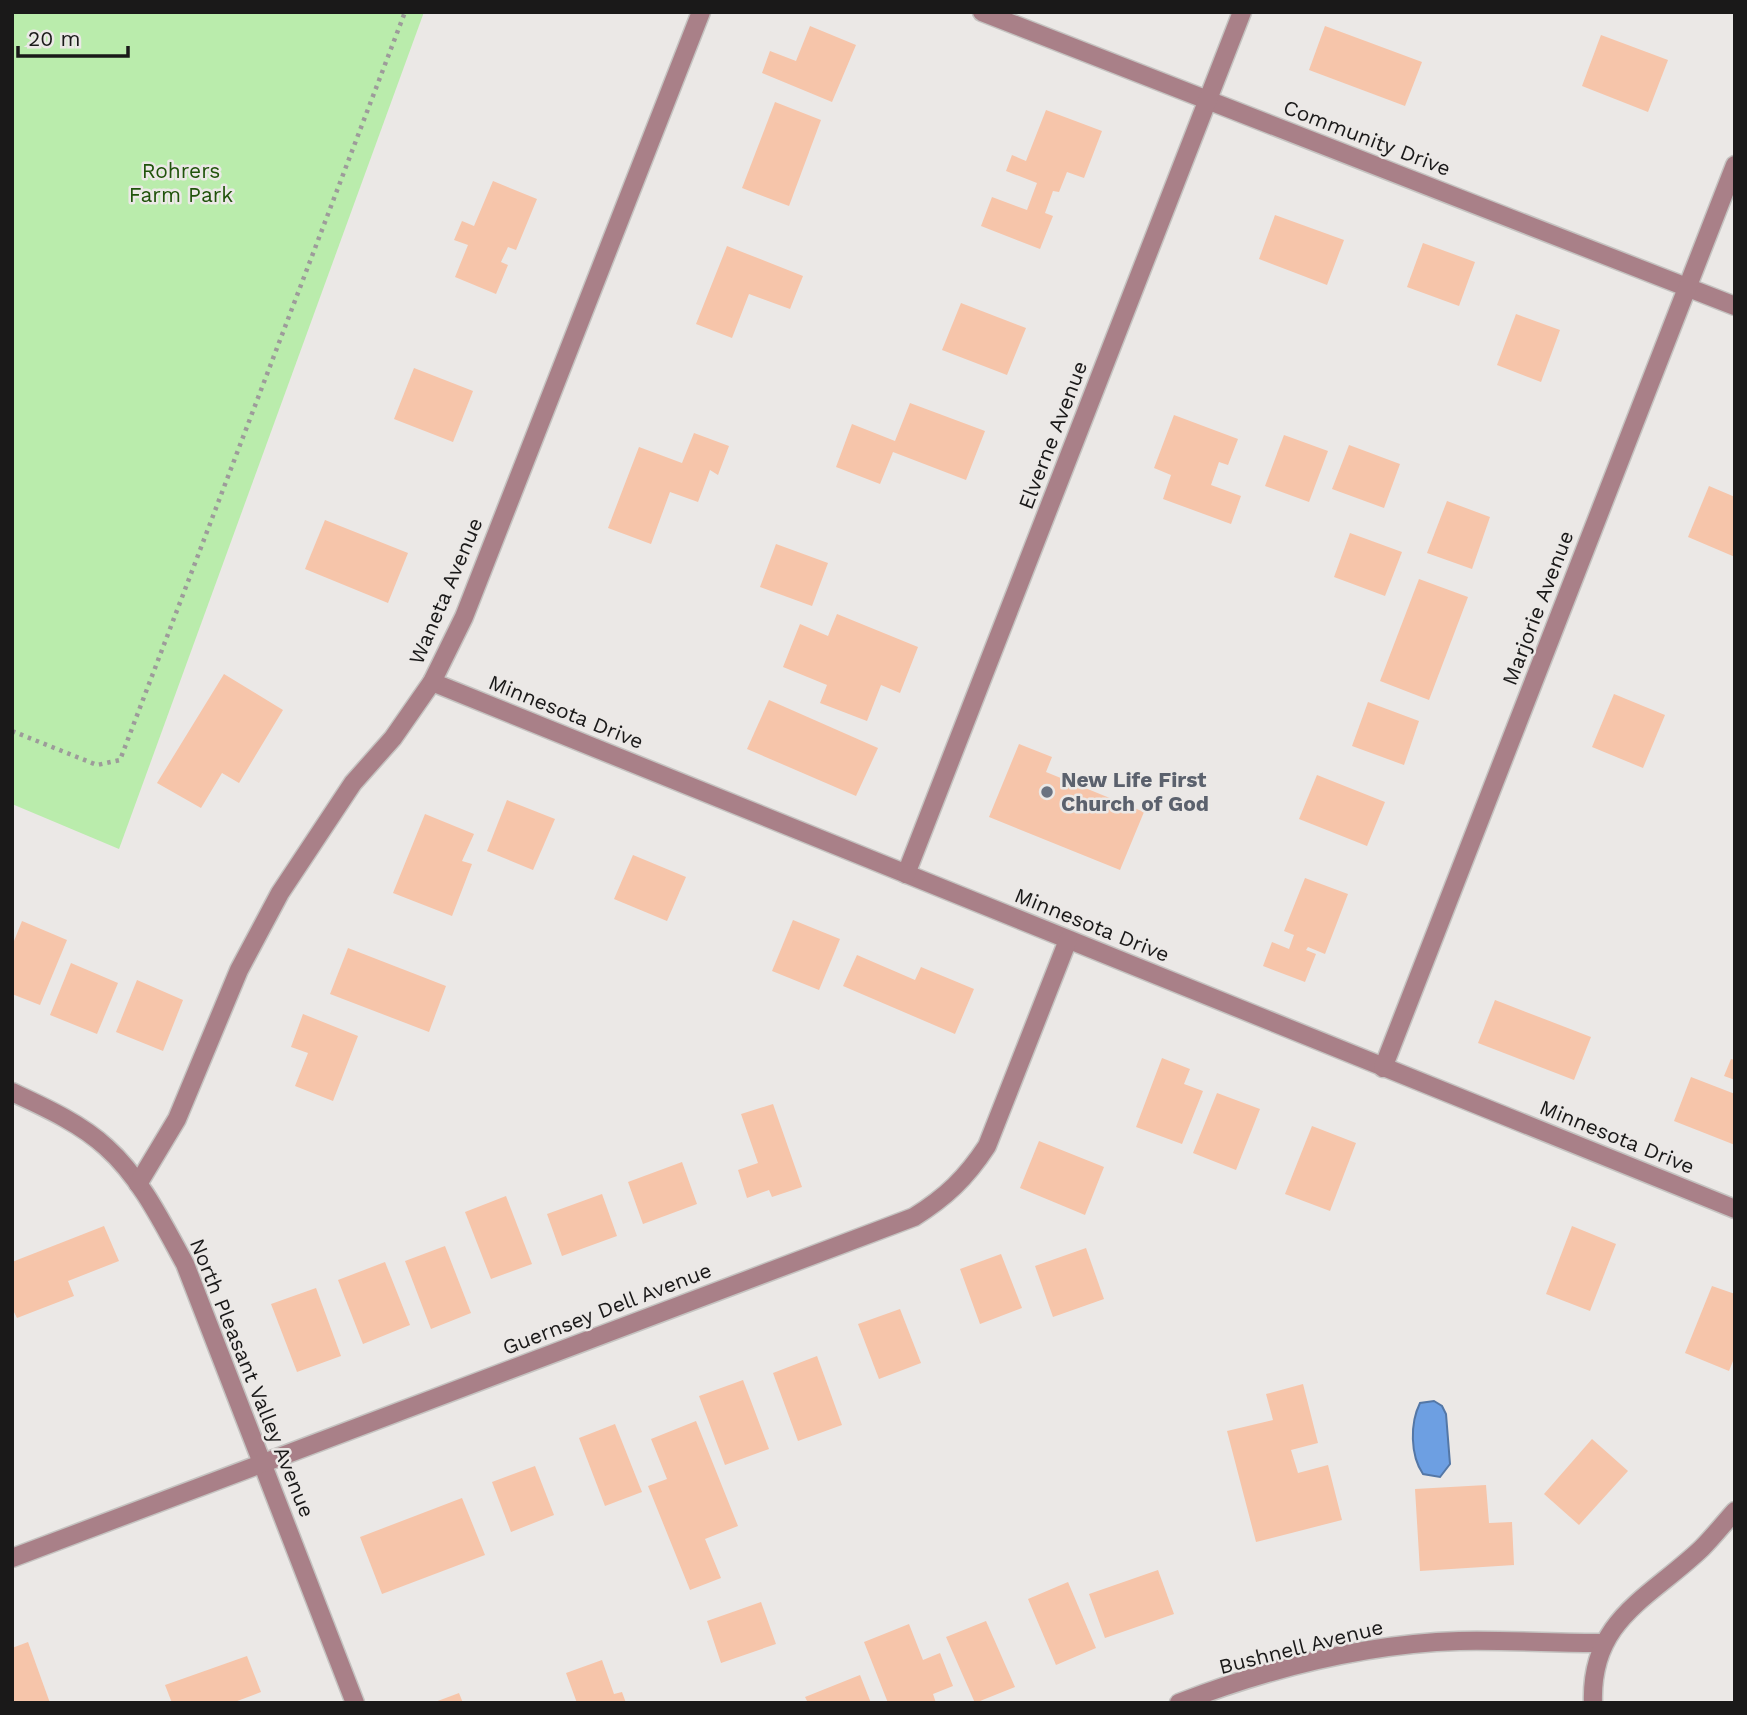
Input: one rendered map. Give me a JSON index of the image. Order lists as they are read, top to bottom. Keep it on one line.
{"streets":{"street":["Community Drive","Elverne Avenue","Waneta Avenue","Marjorie Avenue","Minnesota Drive","Guernsey Dell Avenue","North Pleasant Valley Avenue","Bushnell Avenue"]},"crossings":[["Community Drive","Elverne Avenue"],["Community Drive","Marjorie Avenue"],["Elverne Avenue","Minnesota Drive"],["Waneta Avenue","Minnesota Drive"],["Waneta Avenue","North Pleasant Valley Avenue"],["Marjorie Avenue","Minnesota Drive"],["Minnesota Drive","Guernsey Dell Avenue"],["Guernsey Dell Avenue","North Pleasant Valley Avenue"]],"parks":["Rohrers Farm Park"],"places":["New Life First Church of God"],"scale_bar":"20 m"}
